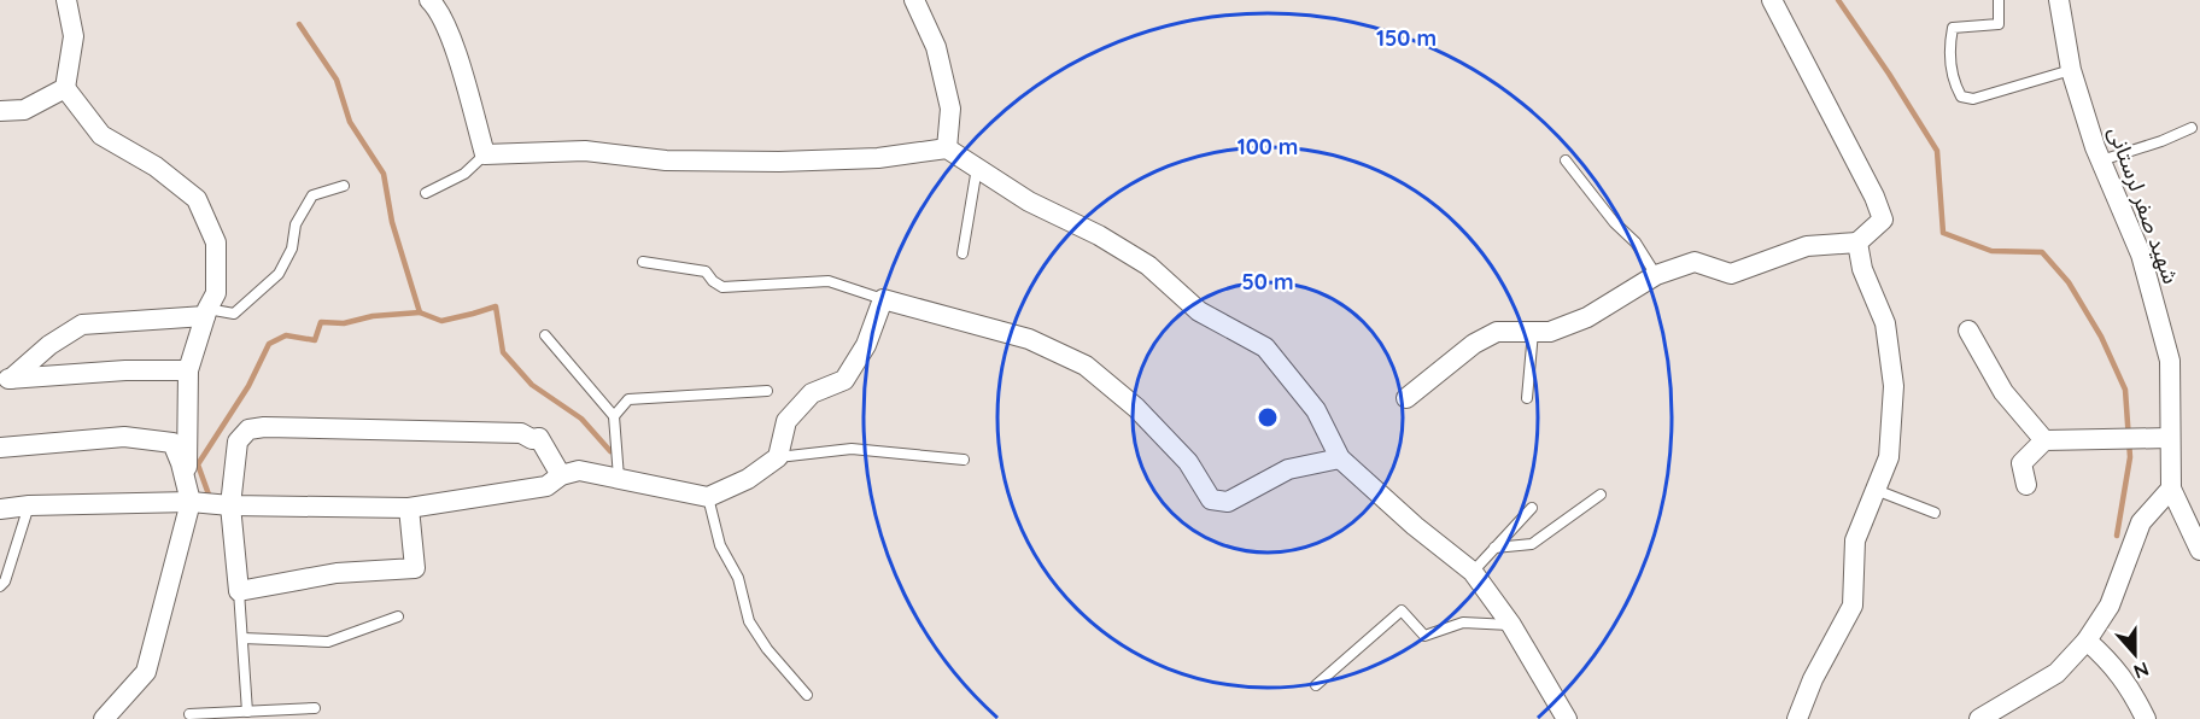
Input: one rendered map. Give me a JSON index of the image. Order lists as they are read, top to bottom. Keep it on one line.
{"streets":{"street":["شهید صفر لرستانی"]},"north":"bottom","rings":["150 m","100 m","50 m"]}
